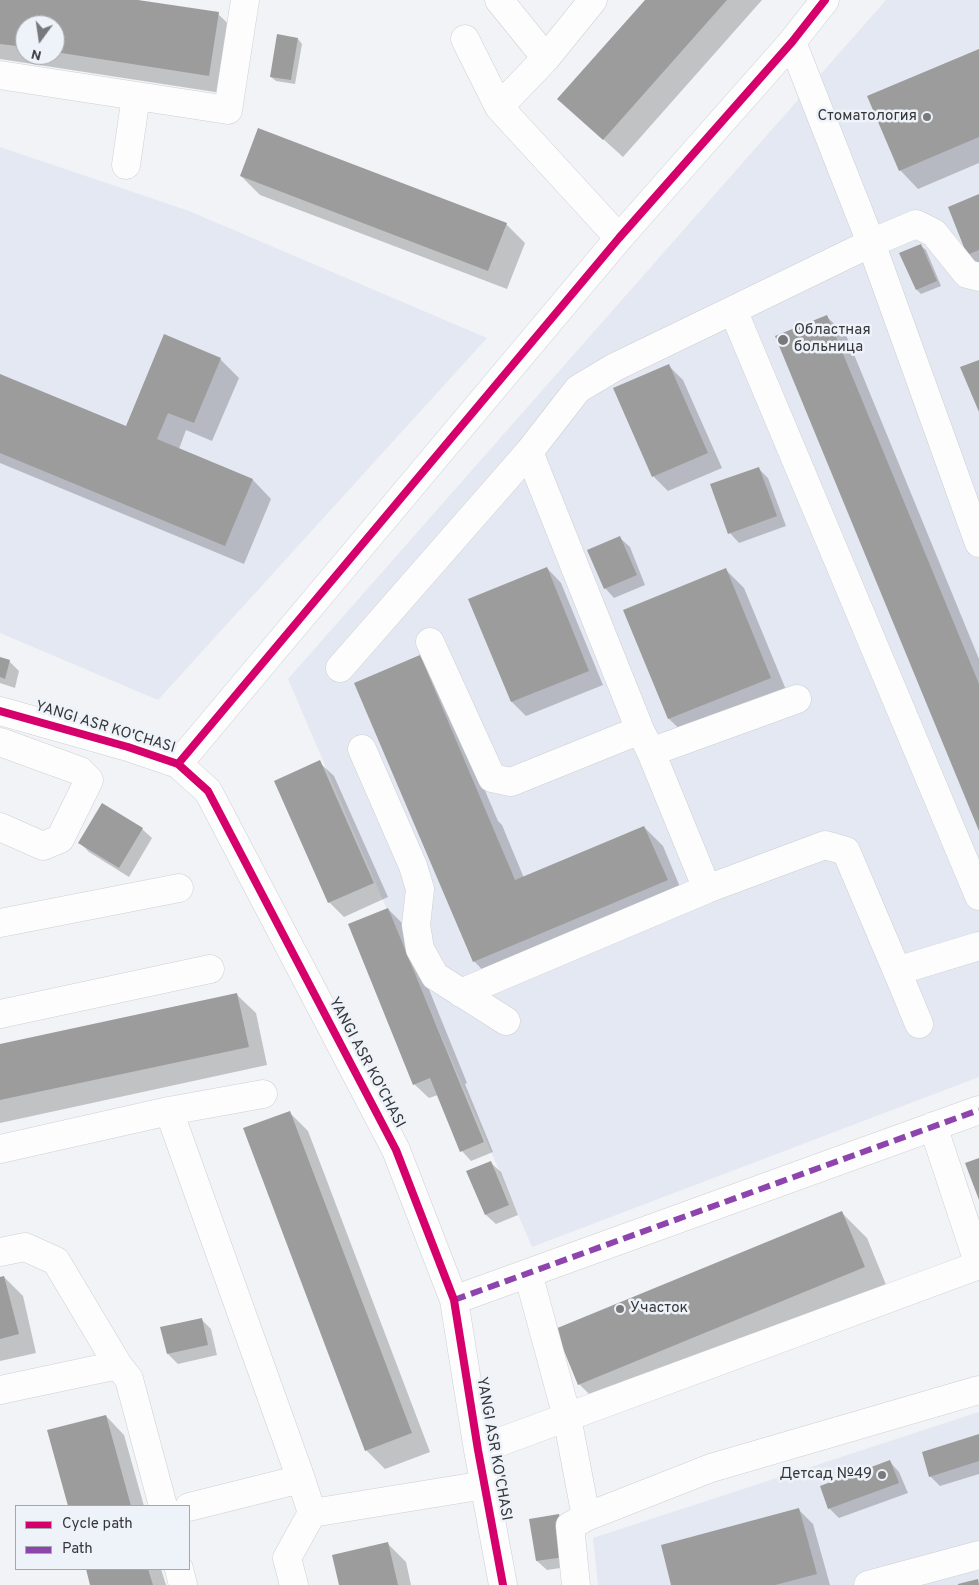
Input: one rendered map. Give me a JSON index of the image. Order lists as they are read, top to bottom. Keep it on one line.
{"streets":{"street":["YANGI ASR KO'CHASI"]},"places":["Стоматология","Областная больница","Участок","Детсад №49"],"legend":["Cycle path","Path"],"north":"bottom"}
